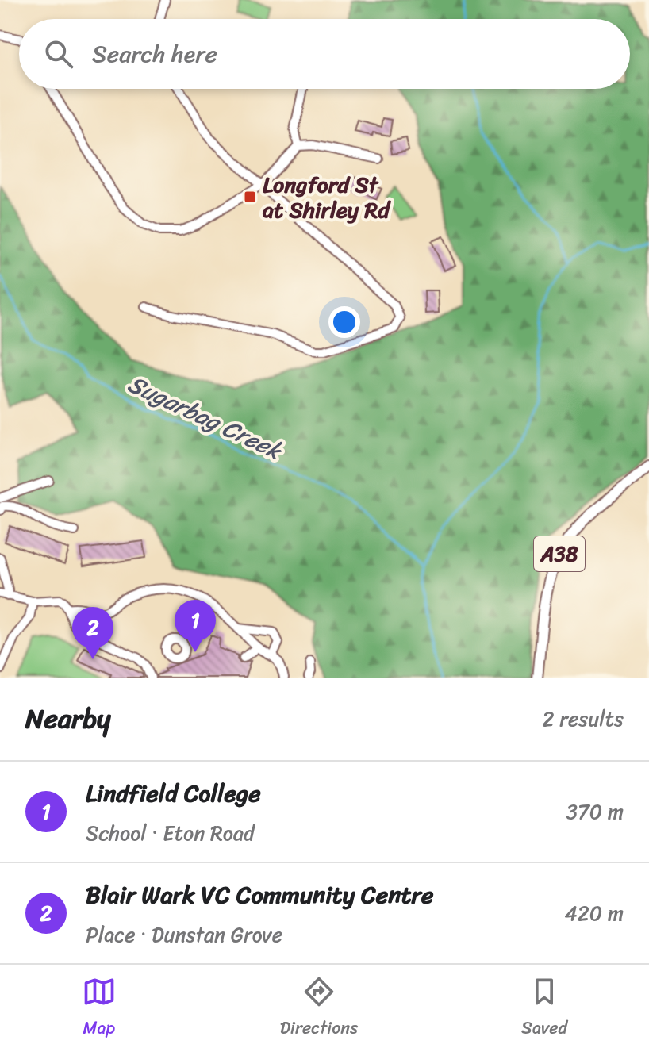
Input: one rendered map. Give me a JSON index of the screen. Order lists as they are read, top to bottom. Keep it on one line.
{"streets":{"main road":["A38"]},"water":["Sugarbag Creek"],"places":{"transit":["Longford St at Shirley Rd"]},"page":{"search":"Search here","pins":["1","2"],"heading":["Nearby","2 results"],"list":[{"mark":"1","name":"Lindfield College","note":"School · Eton Road","value":"370 m"},{"mark":"2","name":"Blair Wark VC Community Centre","note":"Place · Dunstan Grove","value":"420 m"}],"nav":["Map","Directions","Saved"]}}
